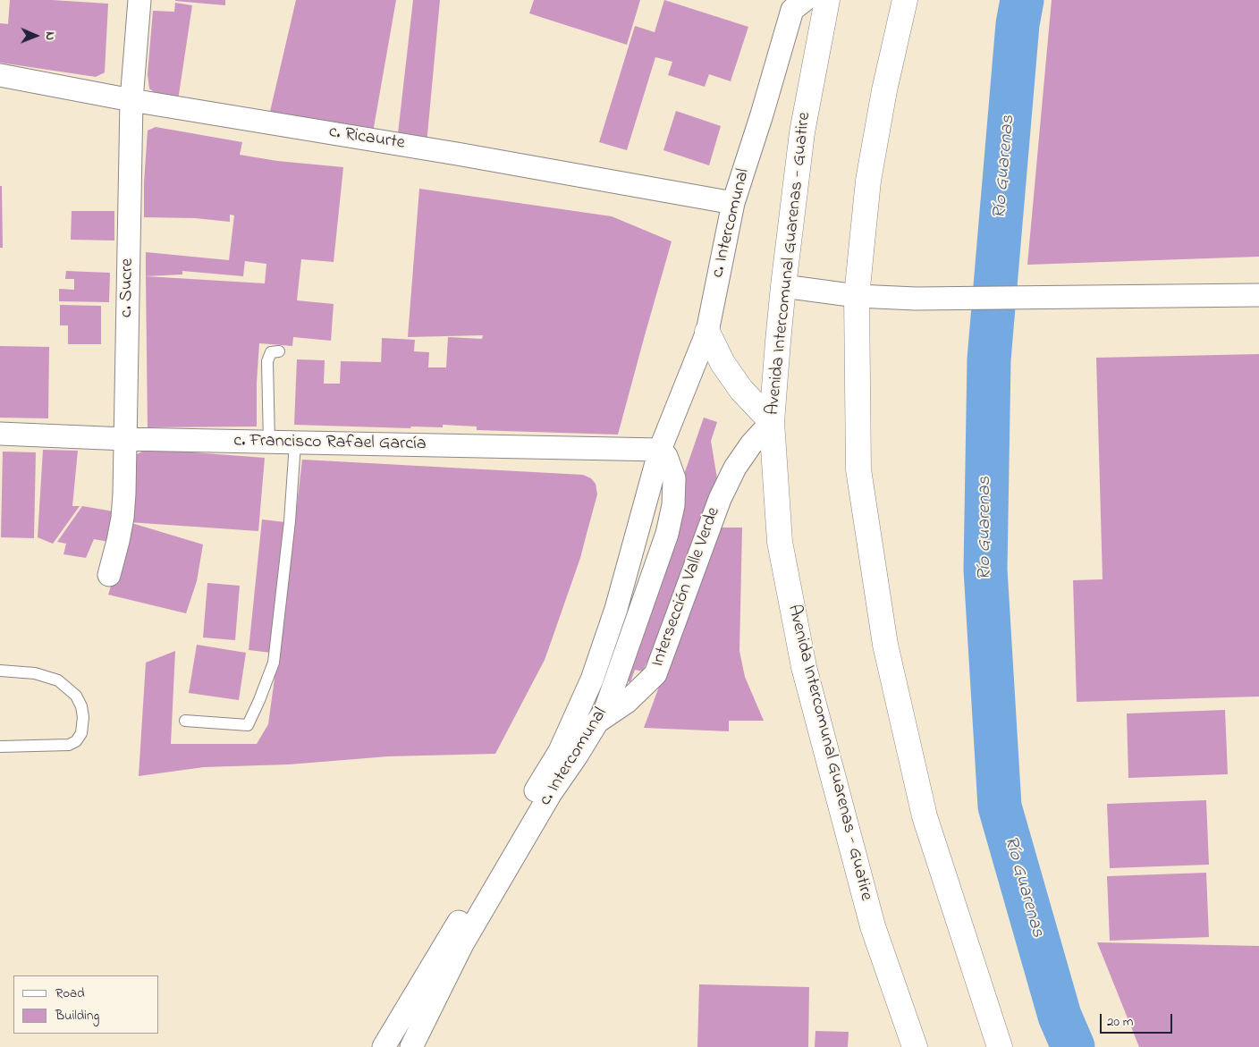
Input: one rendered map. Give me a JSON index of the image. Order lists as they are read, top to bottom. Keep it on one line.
{"streets":{"main road":["Avenida Intercomunal Guarenas - Guatire"],"street":["c. Ricaurte","c. Intercomunal","c. Sucre","c. Francisco Rafael García","Intersección Valle Verde"]},"crossings":[["c. Ricaurte","c. Intercomunal"],["c. Ricaurte","c. Sucre"],["c. Intercomunal","c. Francisco Rafael García"],["c. Intercomunal","Intersección Valle Verde"],["Avenida Intercomunal Guarenas - Guatire","Intersección Valle Verde"],["c. Sucre","c. Francisco Rafael García"]],"water":["Río Guarenas"],"legend":["Road","Building"],"scale_bar":"20 m","north":"right"}
